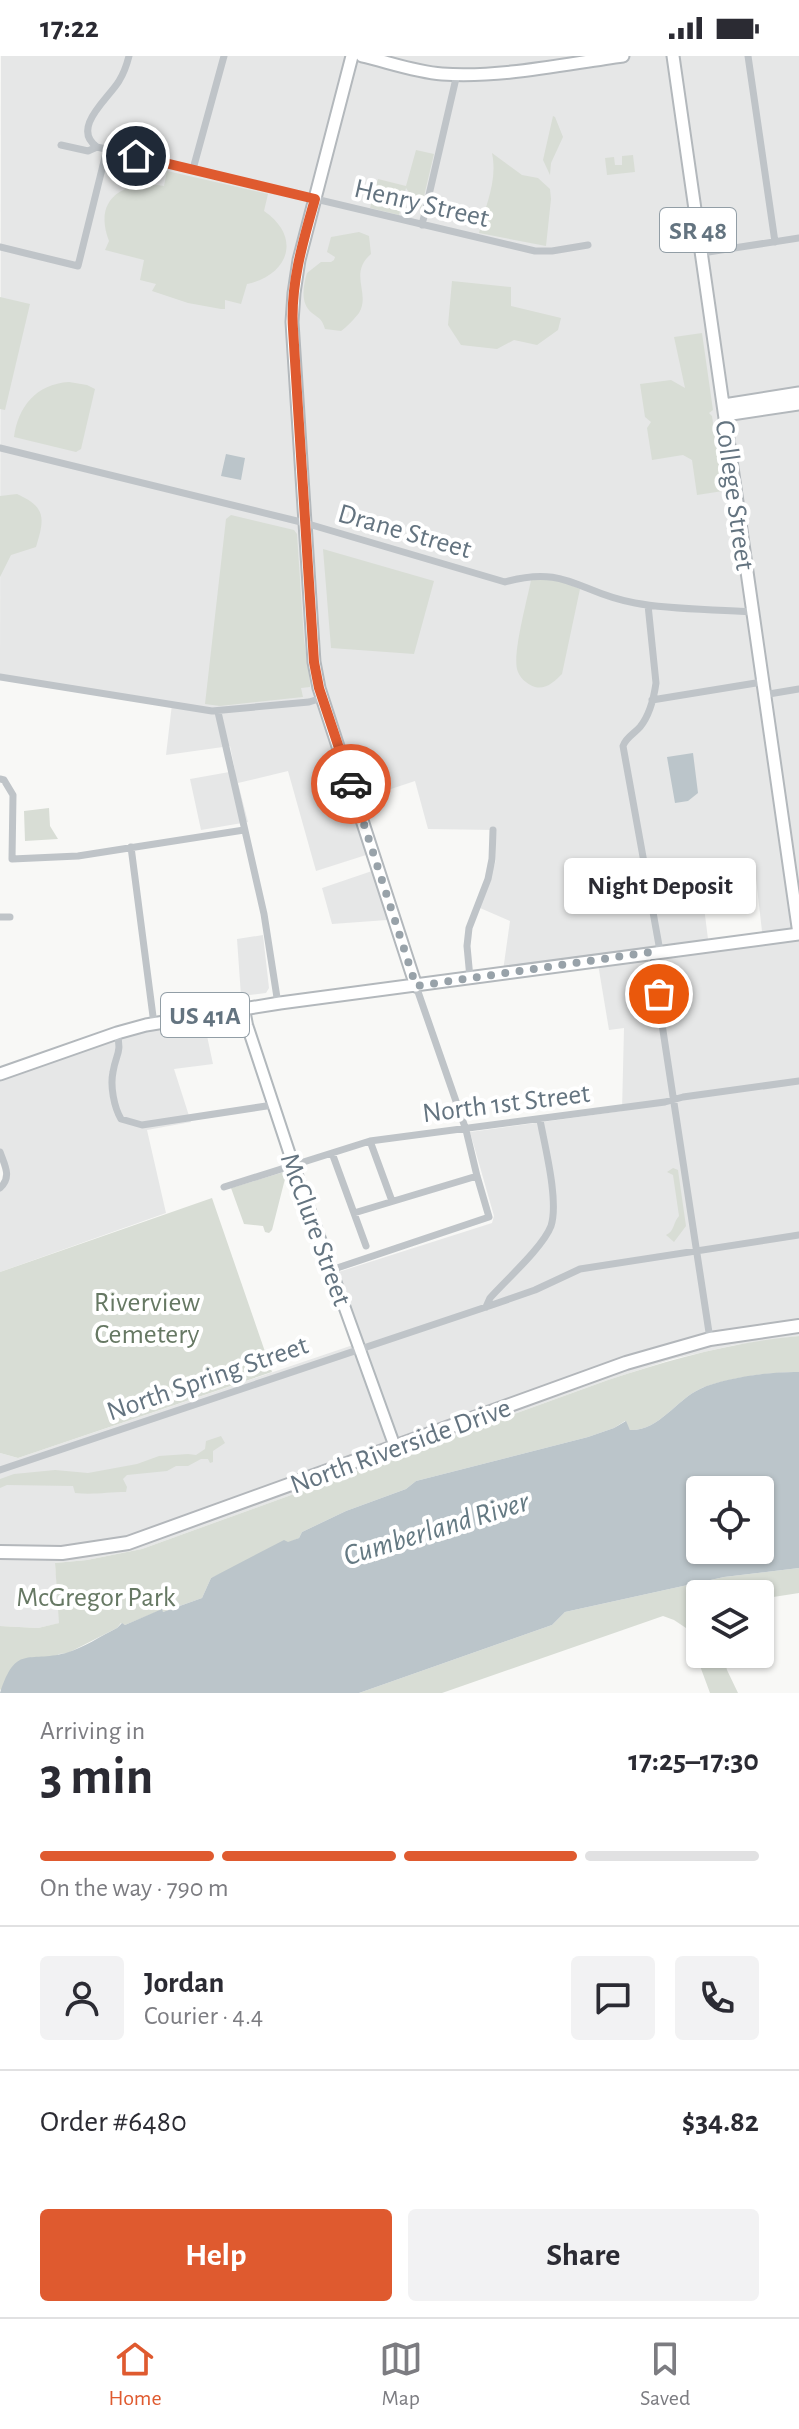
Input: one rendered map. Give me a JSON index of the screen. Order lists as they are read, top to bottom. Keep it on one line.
{"streets":{"highway":["North Riverside Drive"],"main road":["SR 48","College Street","US 41A","McClure Street"],"street":["Henry Street","Drane Street","North 1st Street","North Spring Street"]},"crossings":[["College Street","Drane Street"],["College Street","US 41A"],["US 41A","McClure Street"],["North 1st Street","McClure Street"],["McClure Street","North Spring Street"],["McClure Street","North Riverside Drive"]],"water":["Cumberland River"],"parks":["Riverview Cemetery","McGregor Park"],"places":["Night Deposit"],"page":{"status":"17:22","bubble":"Night Deposit","heading":["3 min","Arriving in","17:25–17:30"],"panel":["Jordan","Courier · 4.4","Order #6480","$34.82"],"bar":"On the way · 790 m","buttons":["Help","Share"],"tabs":["Home","Map","Saved"]}}
